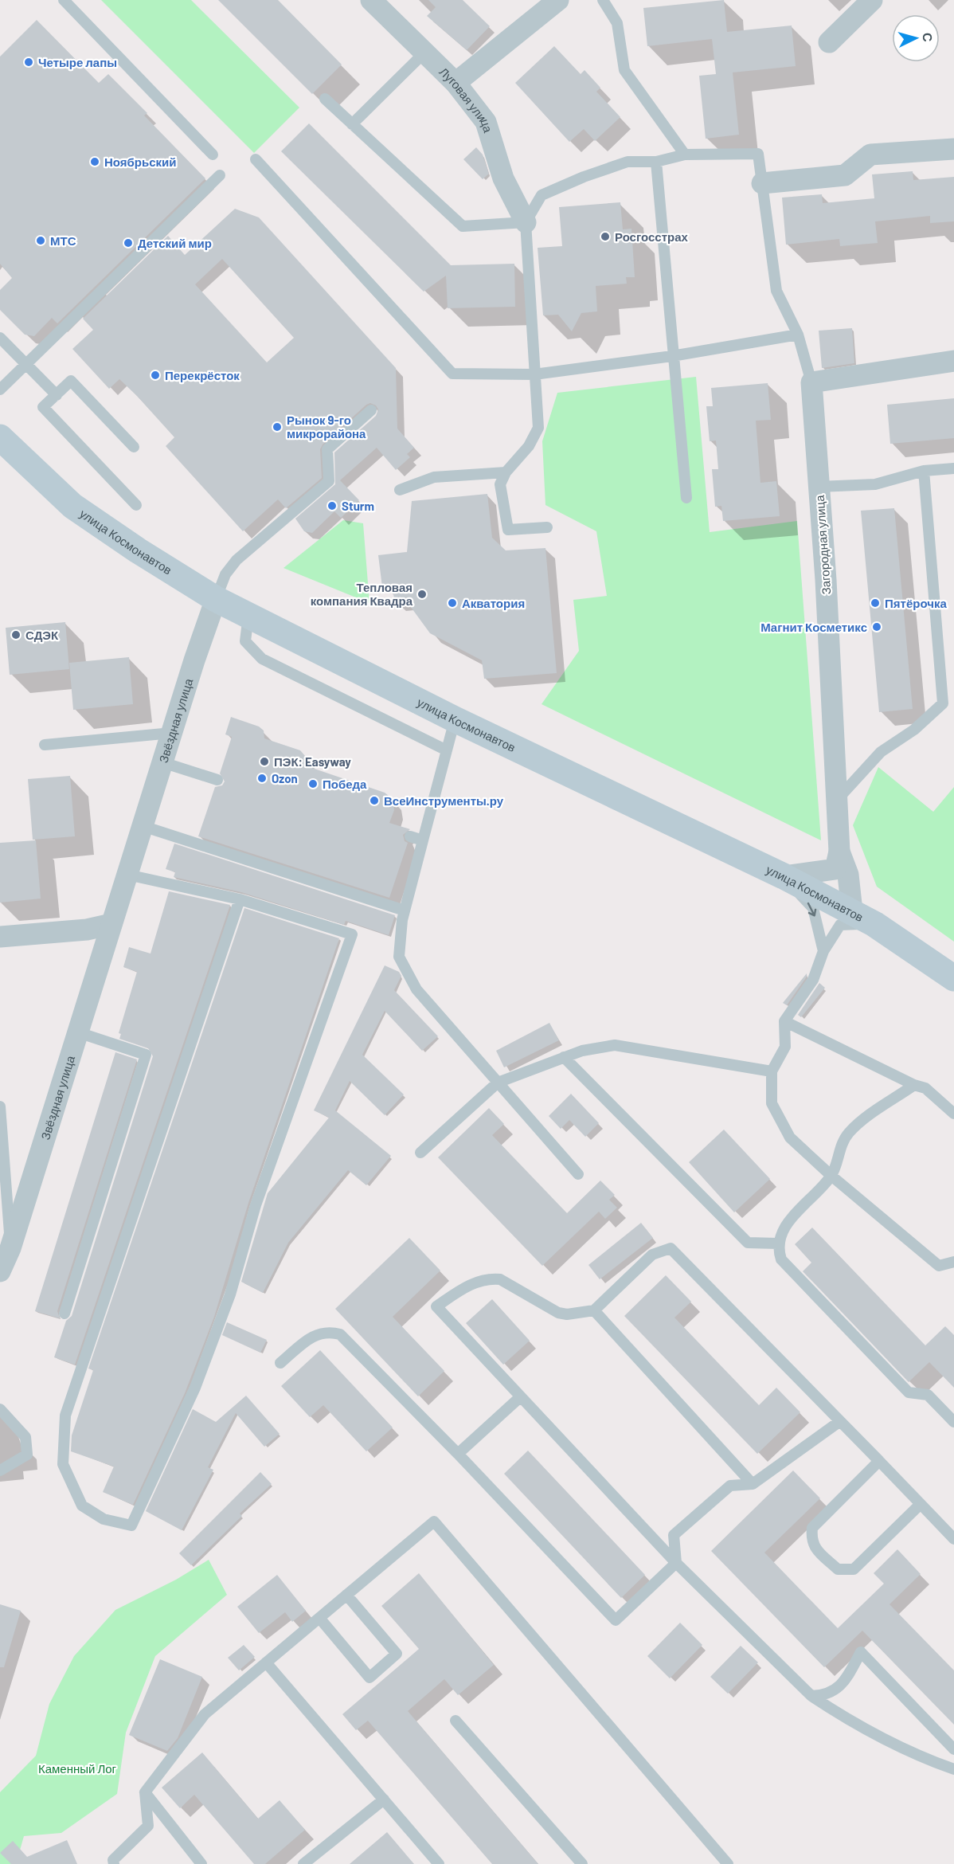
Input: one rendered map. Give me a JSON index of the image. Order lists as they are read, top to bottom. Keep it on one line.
{"streets":{"main road":["улица Космонавтов"],"street":["Луговая улица","Загородная улица","Звёздная улица"]},"crossings":[["улица Космонавтов","Загородная улица"],["улица Космонавтов","Звёздная улица"]],"parks":["Каменный Лог"],"places":["Четыре лапы","Ноябрьский","Росгосстрах","МТС","Детский мир","Перекрёсток","Рынок 9-го микрорайона","Sturm","Тепловая компания Квадра","Акватория","Пятёрочка","Магнит Косметикс","СДЭК","ПЭК: Easyway","Ozon","Победа","ВсеИнструменты.ру"],"north":"right"}
